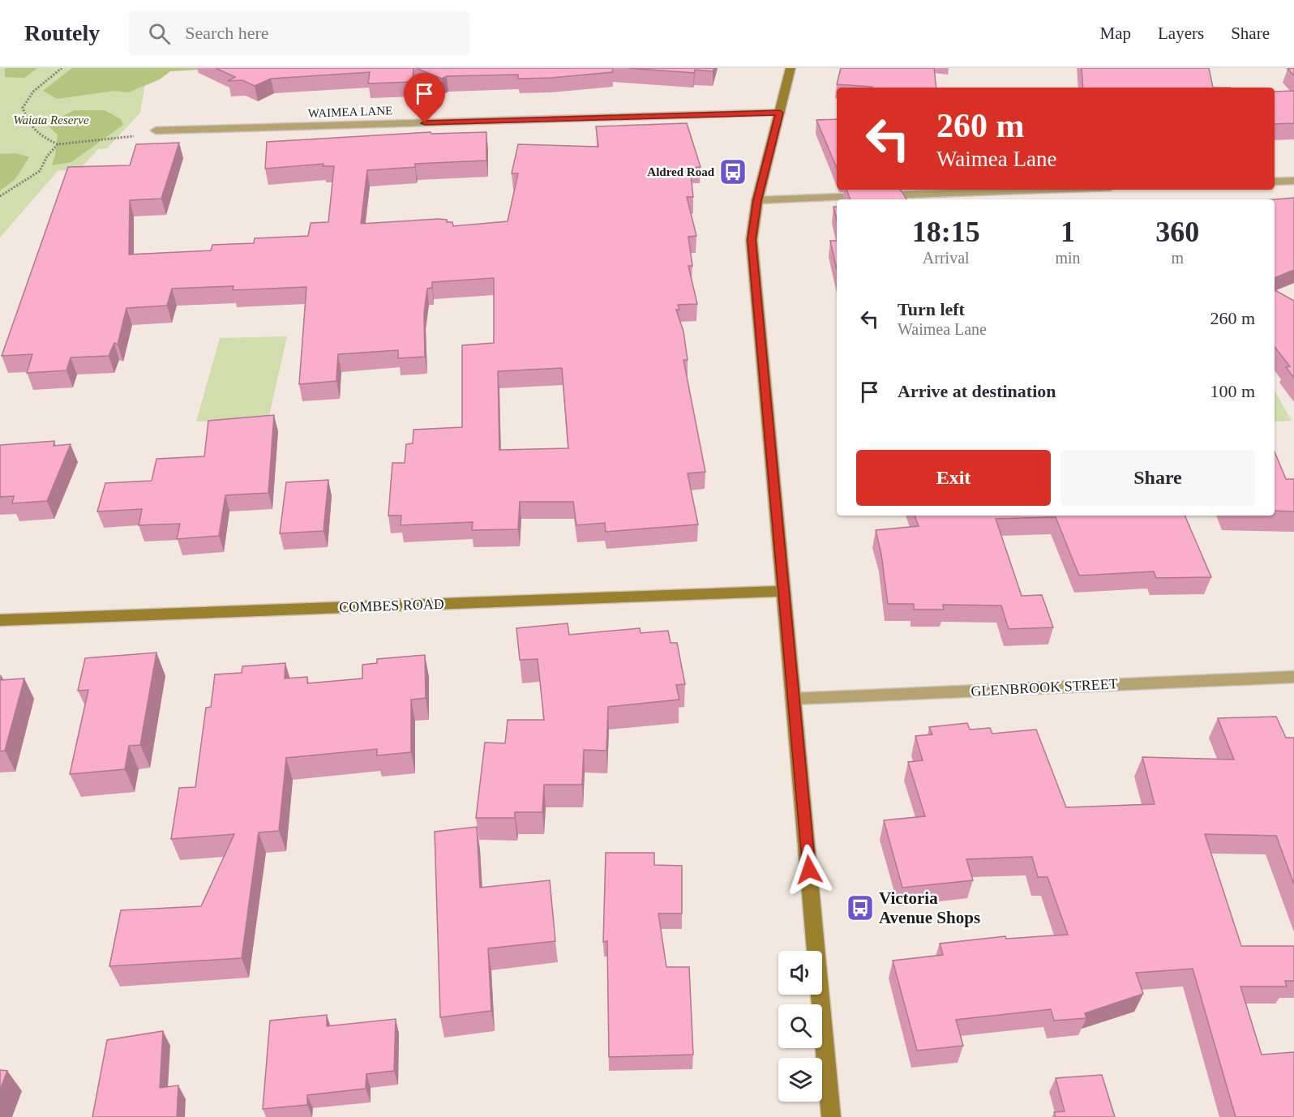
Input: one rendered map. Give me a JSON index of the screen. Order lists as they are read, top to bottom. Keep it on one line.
{"streets":{"main road":["COMBES ROAD"],"street":["WAIMEA LANE","GLENBROOK STREET"]},"parks":["Waiata Reserve"],"places":{"bus stop":["Aldred Road","Victoria Avenue Shops"]},"page":{"header":"Routely","search":"Search here","nav":["Map","Layers","Share"],"turn":["260 m","Waimea Lane"],"eta":["18:15","Arrival","1","min","360","m"],"list":[{"name":"Turn left","note":"Waimea Lane","value":"260 m"},{"name":"Arrive at destination","value":"100 m"}],"buttons":["Exit","Share"]}}
